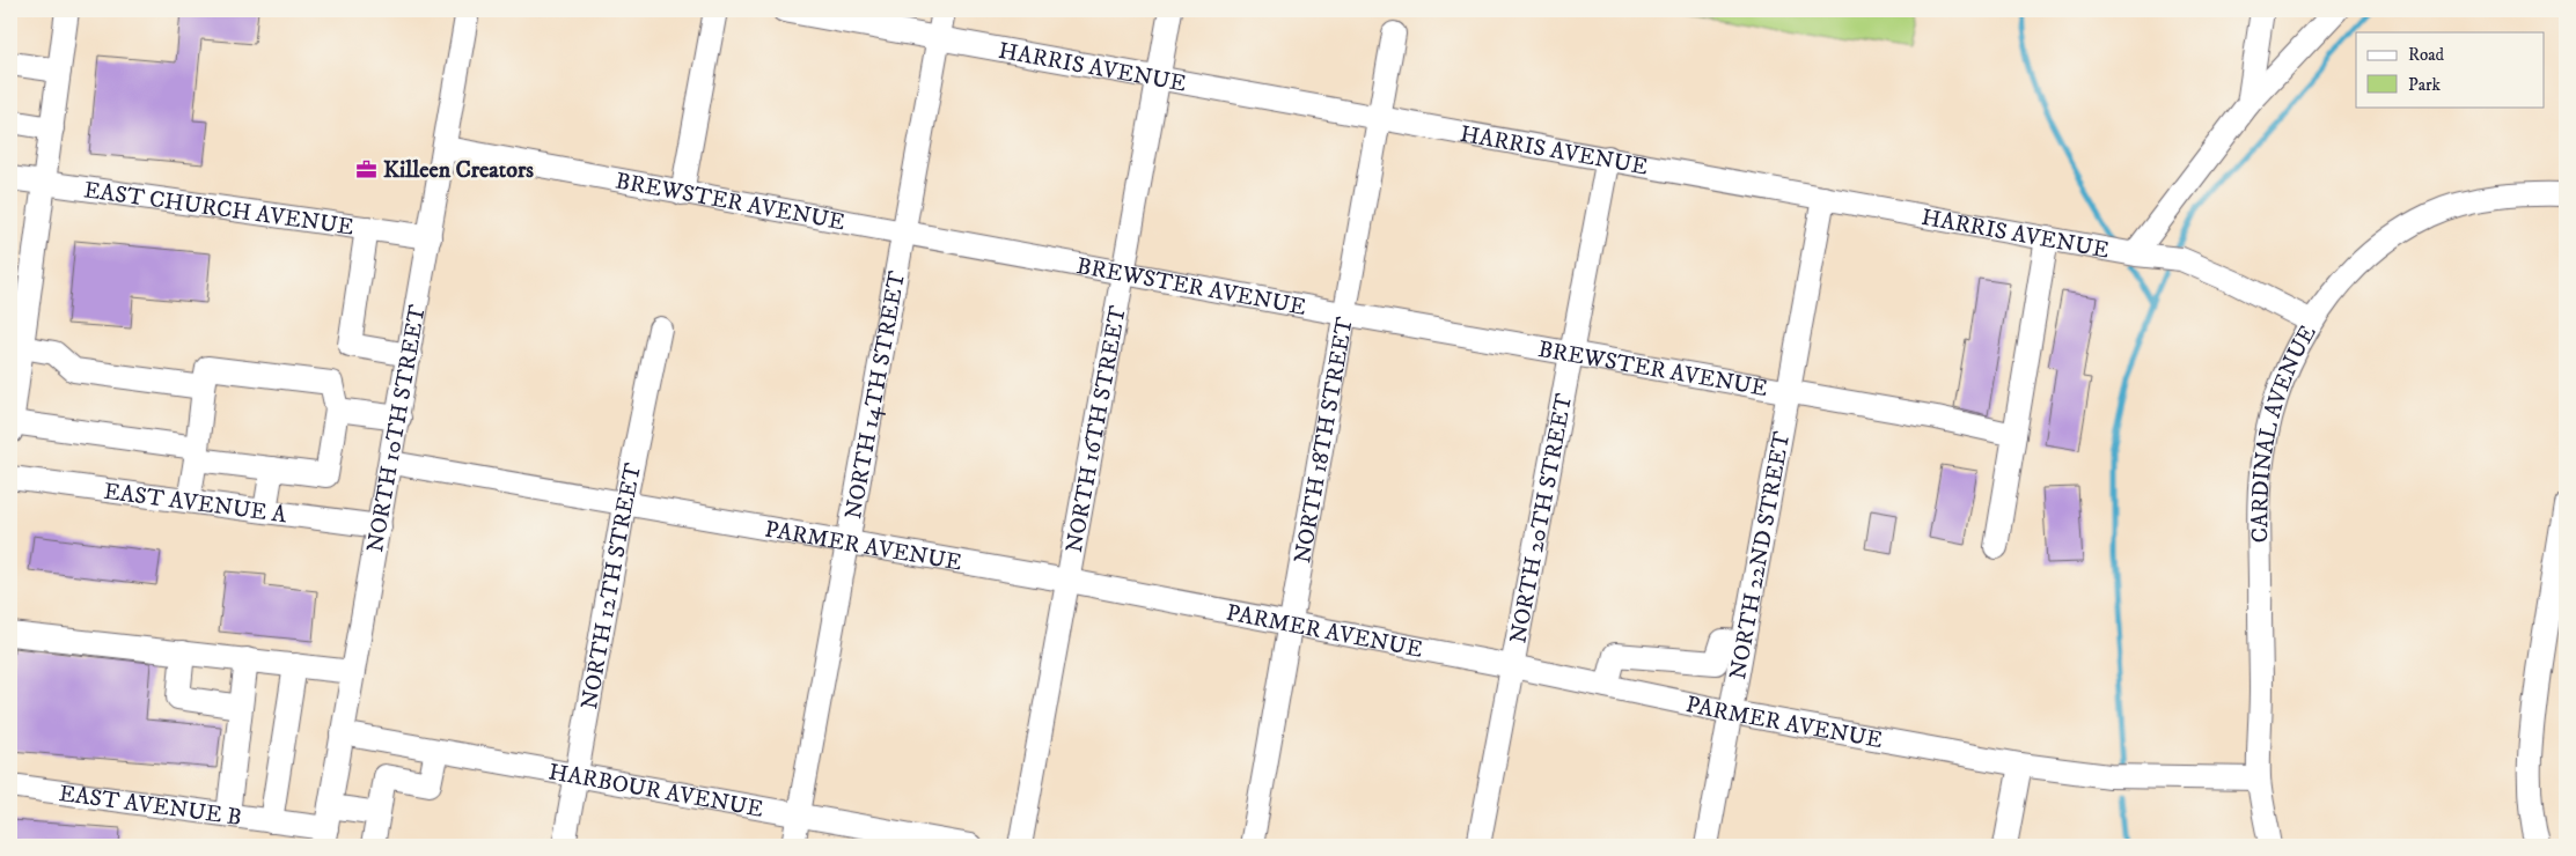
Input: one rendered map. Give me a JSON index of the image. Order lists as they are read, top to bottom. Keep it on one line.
{"streets":{"street":["HARRIS AVENUE","BREWSTER AVENUE","EAST CHURCH AVENUE","NORTH 14TH STREET","NORTH 10TH STREET","NORTH 16TH STREET","CARDINAL AVENUE","NORTH 18TH STREET","EAST AVENUE A","NORTH 20TH STREET","PARMER AVENUE","NORTH 22ND STREET","NORTH 12TH STREET","HARBOUR AVENUE","EAST AVENUE B"]},"crossings":[["HARRIS AVENUE","NORTH 14TH STREET"],["HARRIS AVENUE","NORTH 16TH STREET"],["HARRIS AVENUE","CARDINAL AVENUE"],["HARRIS AVENUE","NORTH 18TH STREET"],["HARRIS AVENUE","NORTH 20TH STREET"],["HARRIS AVENUE","NORTH 22ND STREET"],["BREWSTER AVENUE","NORTH 14TH STREET"],["BREWSTER AVENUE","NORTH 10TH STREET"],["BREWSTER AVENUE","NORTH 16TH STREET"],["BREWSTER AVENUE","NORTH 18TH STREET"],["BREWSTER AVENUE","NORTH 20TH STREET"],["BREWSTER AVENUE","NORTH 22ND STREET"],["EAST CHURCH AVENUE","NORTH 10TH STREET"],["NORTH 14TH STREET","PARMER AVENUE"],["NORTH 14TH STREET","HARBOUR AVENUE"],["NORTH 10TH STREET","EAST AVENUE A"],["NORTH 10TH STREET","PARMER AVENUE"],["NORTH 10TH STREET","HARBOUR AVENUE"],["NORTH 10TH STREET","EAST AVENUE B"],["NORTH 16TH STREET","PARMER AVENUE"],["CARDINAL AVENUE","PARMER AVENUE"],["NORTH 18TH STREET","PARMER AVENUE"],["NORTH 20TH STREET","PARMER AVENUE"],["PARMER AVENUE","NORTH 22ND STREET"],["PARMER AVENUE","NORTH 12TH STREET"],["NORTH 12TH STREET","HARBOUR AVENUE"]],"places":{"office":["Killeen Creators"]},"legend":["Road","Park"]}
